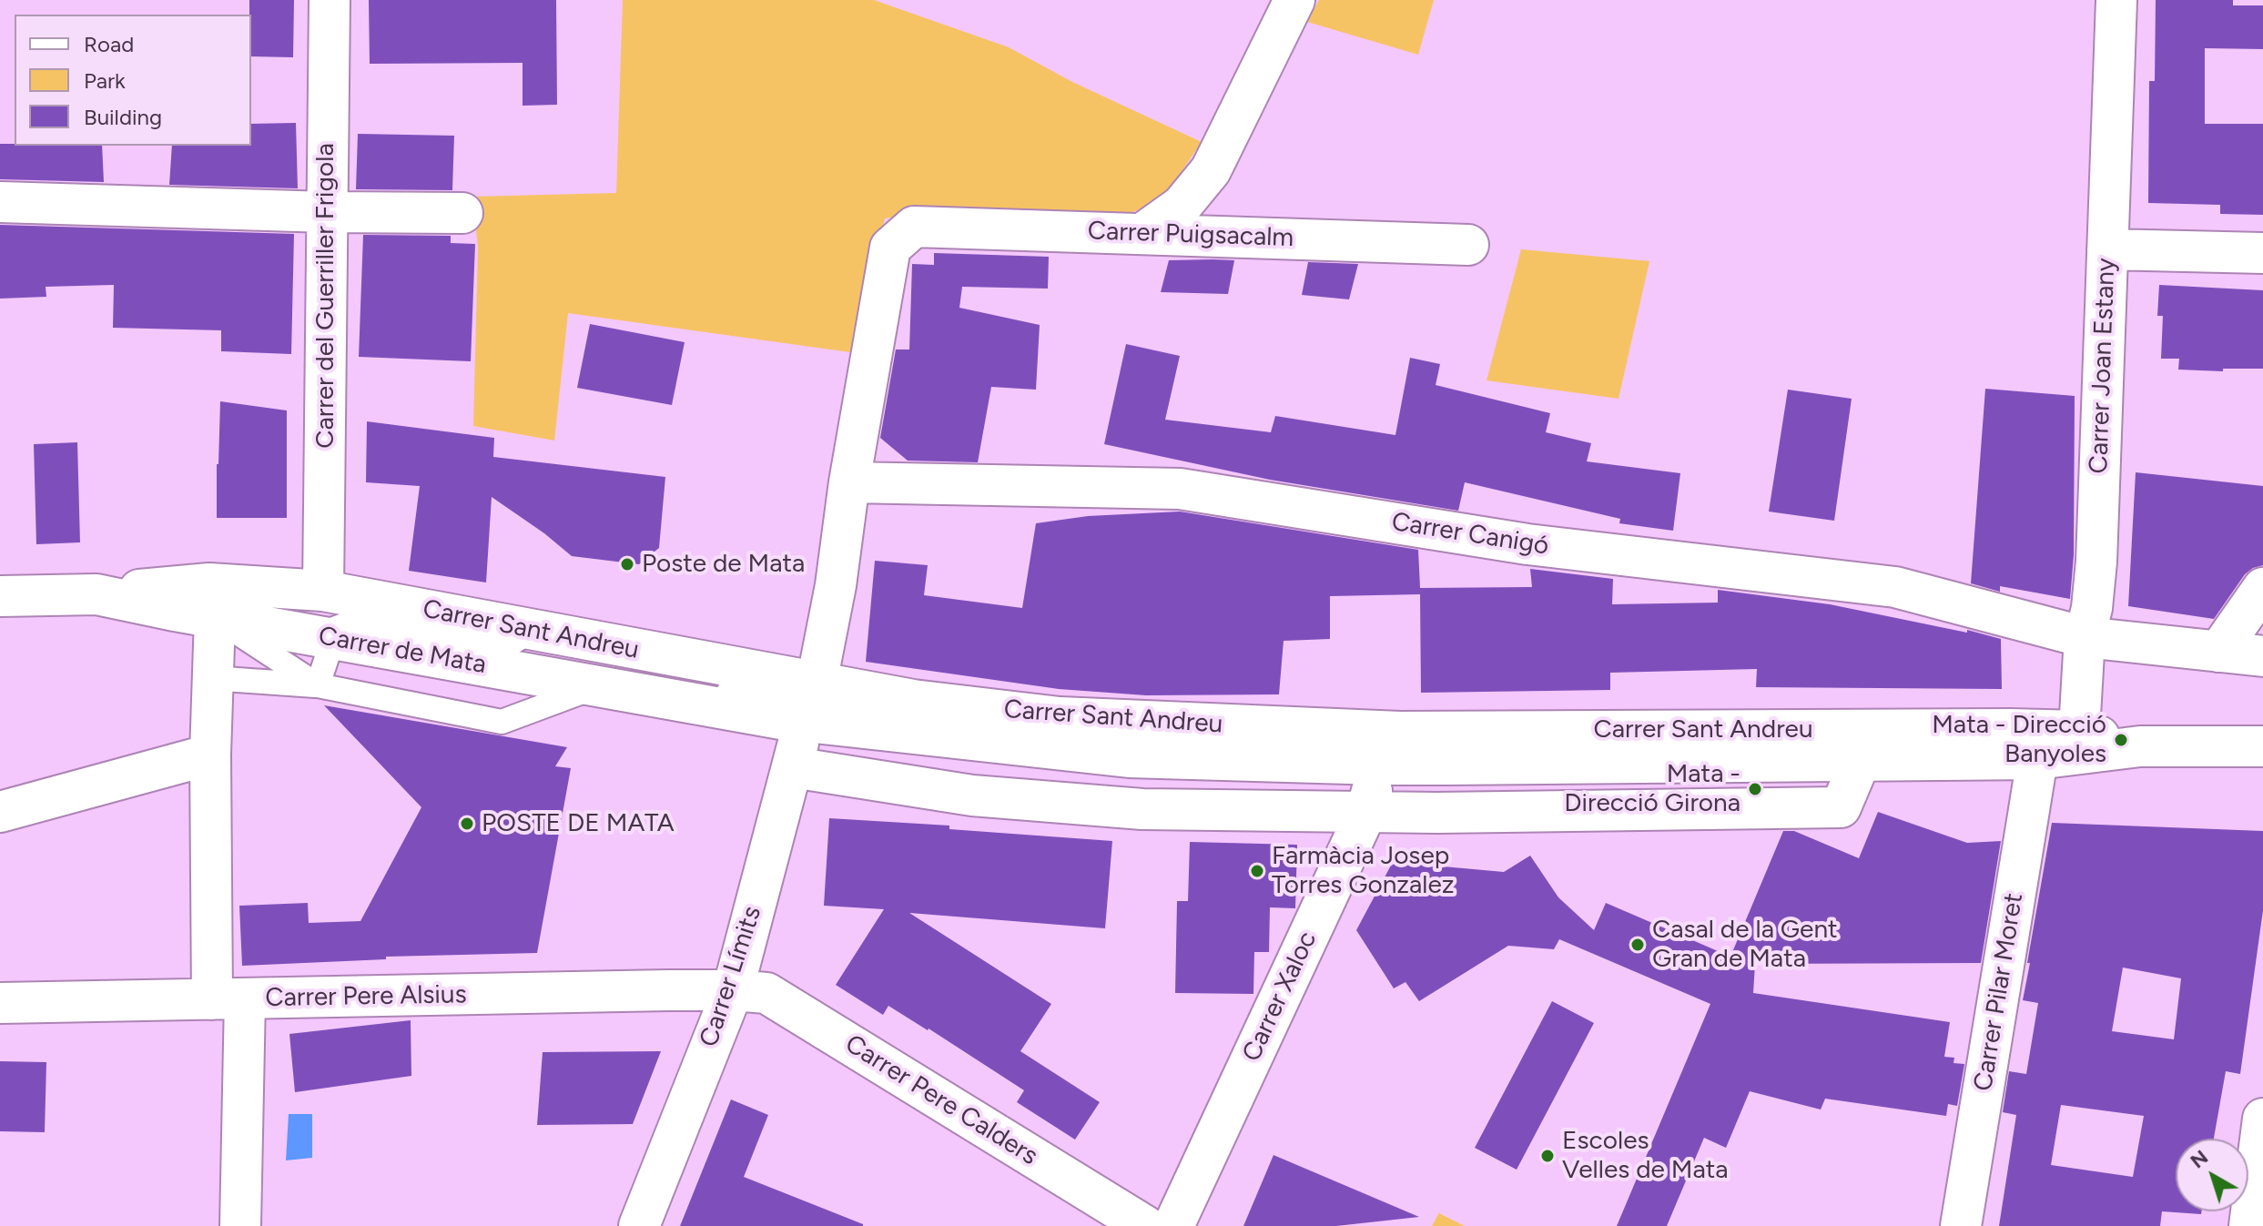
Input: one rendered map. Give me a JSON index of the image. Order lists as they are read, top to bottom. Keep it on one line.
{"streets":{"street":["Carrer Puigsacalm","Carrer del Guerriller Frigola","Carrer Joan Estany","Carrer Canigó","Carrer Sant Andreu","Carrer de Mata","Carrer Límits","Carrer Pilar Moret","Carrer Pere Alsius","Carrer Xaloc","Carrer Pere Calders"]},"crossings":[["Carrer Puigsacalm","Carrer Canigó"],["Carrer del Guerriller Frigola","Carrer Sant Andreu"],["Carrer Joan Estany","Carrer Canigó"],["Carrer Joan Estany","Carrer Sant Andreu"],["Carrer Joan Estany","Carrer Pilar Moret"],["Carrer Sant Andreu","Carrer de Mata"],["Carrer Sant Andreu","Carrer Límits"],["Carrer Sant Andreu","Carrer Pilar Moret"],["Carrer Sant Andreu","Carrer Xaloc"],["Carrer de Mata","Carrer Límits"],["Carrer Límits","Carrer Pere Alsius"],["Carrer Límits","Carrer Pere Calders"],["Carrer Pere Alsius","Carrer Pere Calders"]],"places":["Poste de Mata","Mata - Direcció Banyoles","Mata - Direcció Girona","POSTE DE MATA","Farmàcia Josep Torres Gonzalez","Casal de la Gent Gran de Mata","Escoles Velles de Mata"],"legend":["Road","Park","Building"],"north":"top left"}
